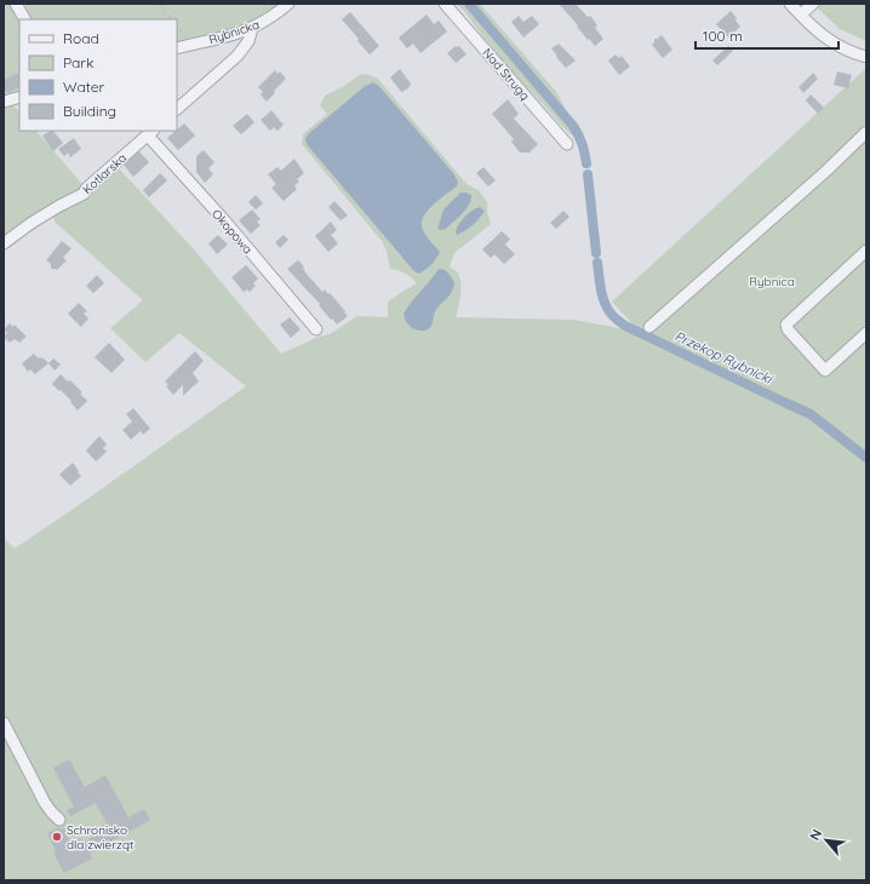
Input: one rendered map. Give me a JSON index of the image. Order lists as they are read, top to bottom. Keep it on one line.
{"streets":{"street":["Rybnicka","Nad Strugą","Kotlarska","Okopowa"]},"crossings":[["Kotlarska","Okopowa"]],"water":["Przekop Rybnicki"],"parks":["Rybnica"],"places":["Schronisko dla zwierząt"],"legend":["Road","Park","Water","Building"],"scale_bar":"100 m","north":"top left"}
